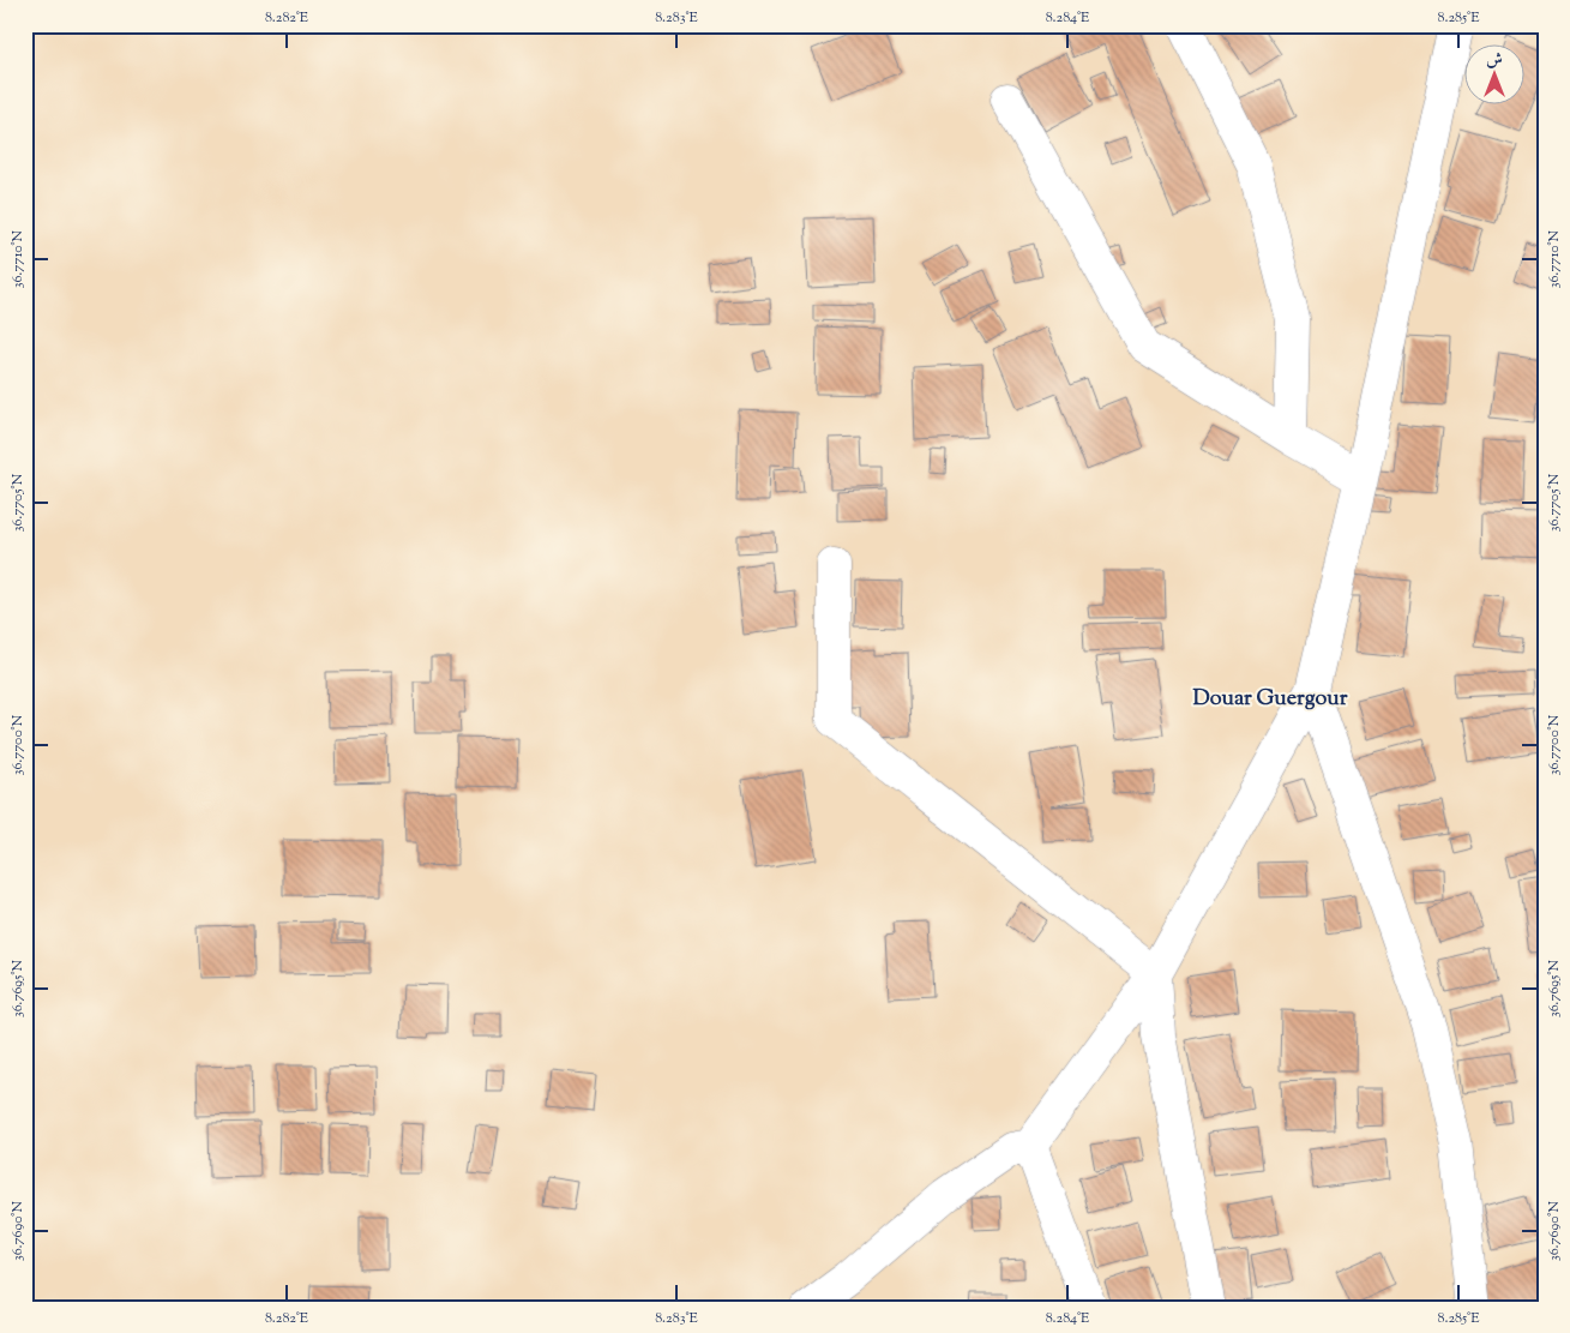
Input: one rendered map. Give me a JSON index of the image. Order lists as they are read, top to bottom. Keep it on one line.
{"districts":["Douar Guergour"],"north":"top","coordinates":["8.282°E","8.283°E","8.284°E","8.285°E","36.7710°N","36.7705°N","36.7700°N","36.7695°N","36.7690°N"]}
